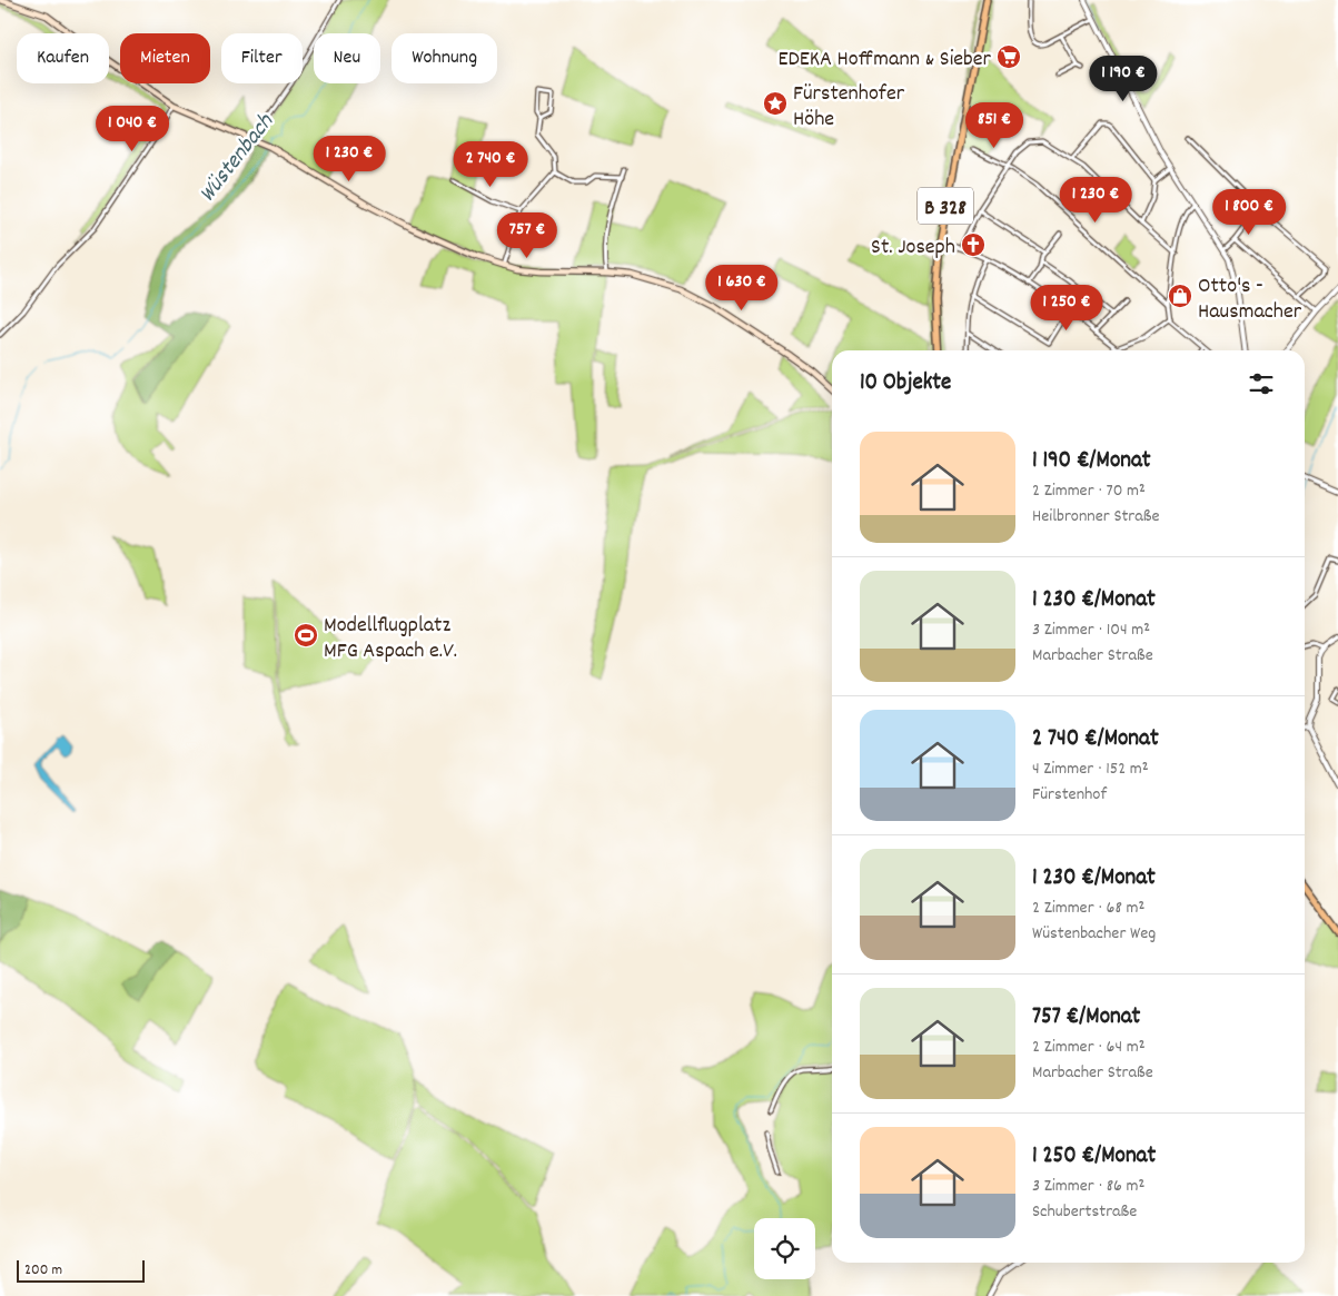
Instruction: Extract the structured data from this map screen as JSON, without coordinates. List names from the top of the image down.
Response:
{
  "streets": {
    "main road": ["B 328"]
  },
  "water": ["Wüstenbach"],
  "places": {
    "supermarket": ["EDEKA Hoffmann & Sieber"],
    "place": ["Fürstenhofer Höhe"],
    "church": ["St. Joseph"],
    "shop": ["Otto's - Hausmacher"],
    "sports": ["Modellflugplatz MFG Aspach e.V."]
  },
  "scale_bar": "200 m",
  "page": {
    "chip": [
      "Kaufen",
      "Mieten",
      "Filter",
      "Neu",
      "Wohnung"
    ],
    "price": [
      "1 190 €",
      "851 €",
      "1 040 €",
      "1 230 €",
      "2 740 €",
      "1 230 €",
      "1 800 €",
      "757 €",
      "1 630 €",
      "1 250 €"
    ],
    "heading": "10 Objekte",
    "list": [
      {
        "name": "1 190 €/Monat",
        "note": "2 Zimmer · 70 m² · Heilbronner Straße"
      },
      {
        "name": "1 230 €/Monat",
        "note": "3 Zimmer · 104 m² · Marbacher Straße"
      },
      {
        "name": "2 740 €/Monat",
        "note": "4 Zimmer · 152 m² · Fürstenhof"
      },
      {
        "name": "1 230 €/Monat",
        "note": "2 Zimmer · 68 m² · Wüstenbacher Weg"
      },
      {
        "name": "757 €/Monat",
        "note": "2 Zimmer · 64 m² · Marbacher Straße"
      },
      {
        "name": "1 250 €/Monat",
        "note": "3 Zimmer · 86 m² · Schubertstraße"
      }
    ],
    "scale": "200 m"
  }
}
